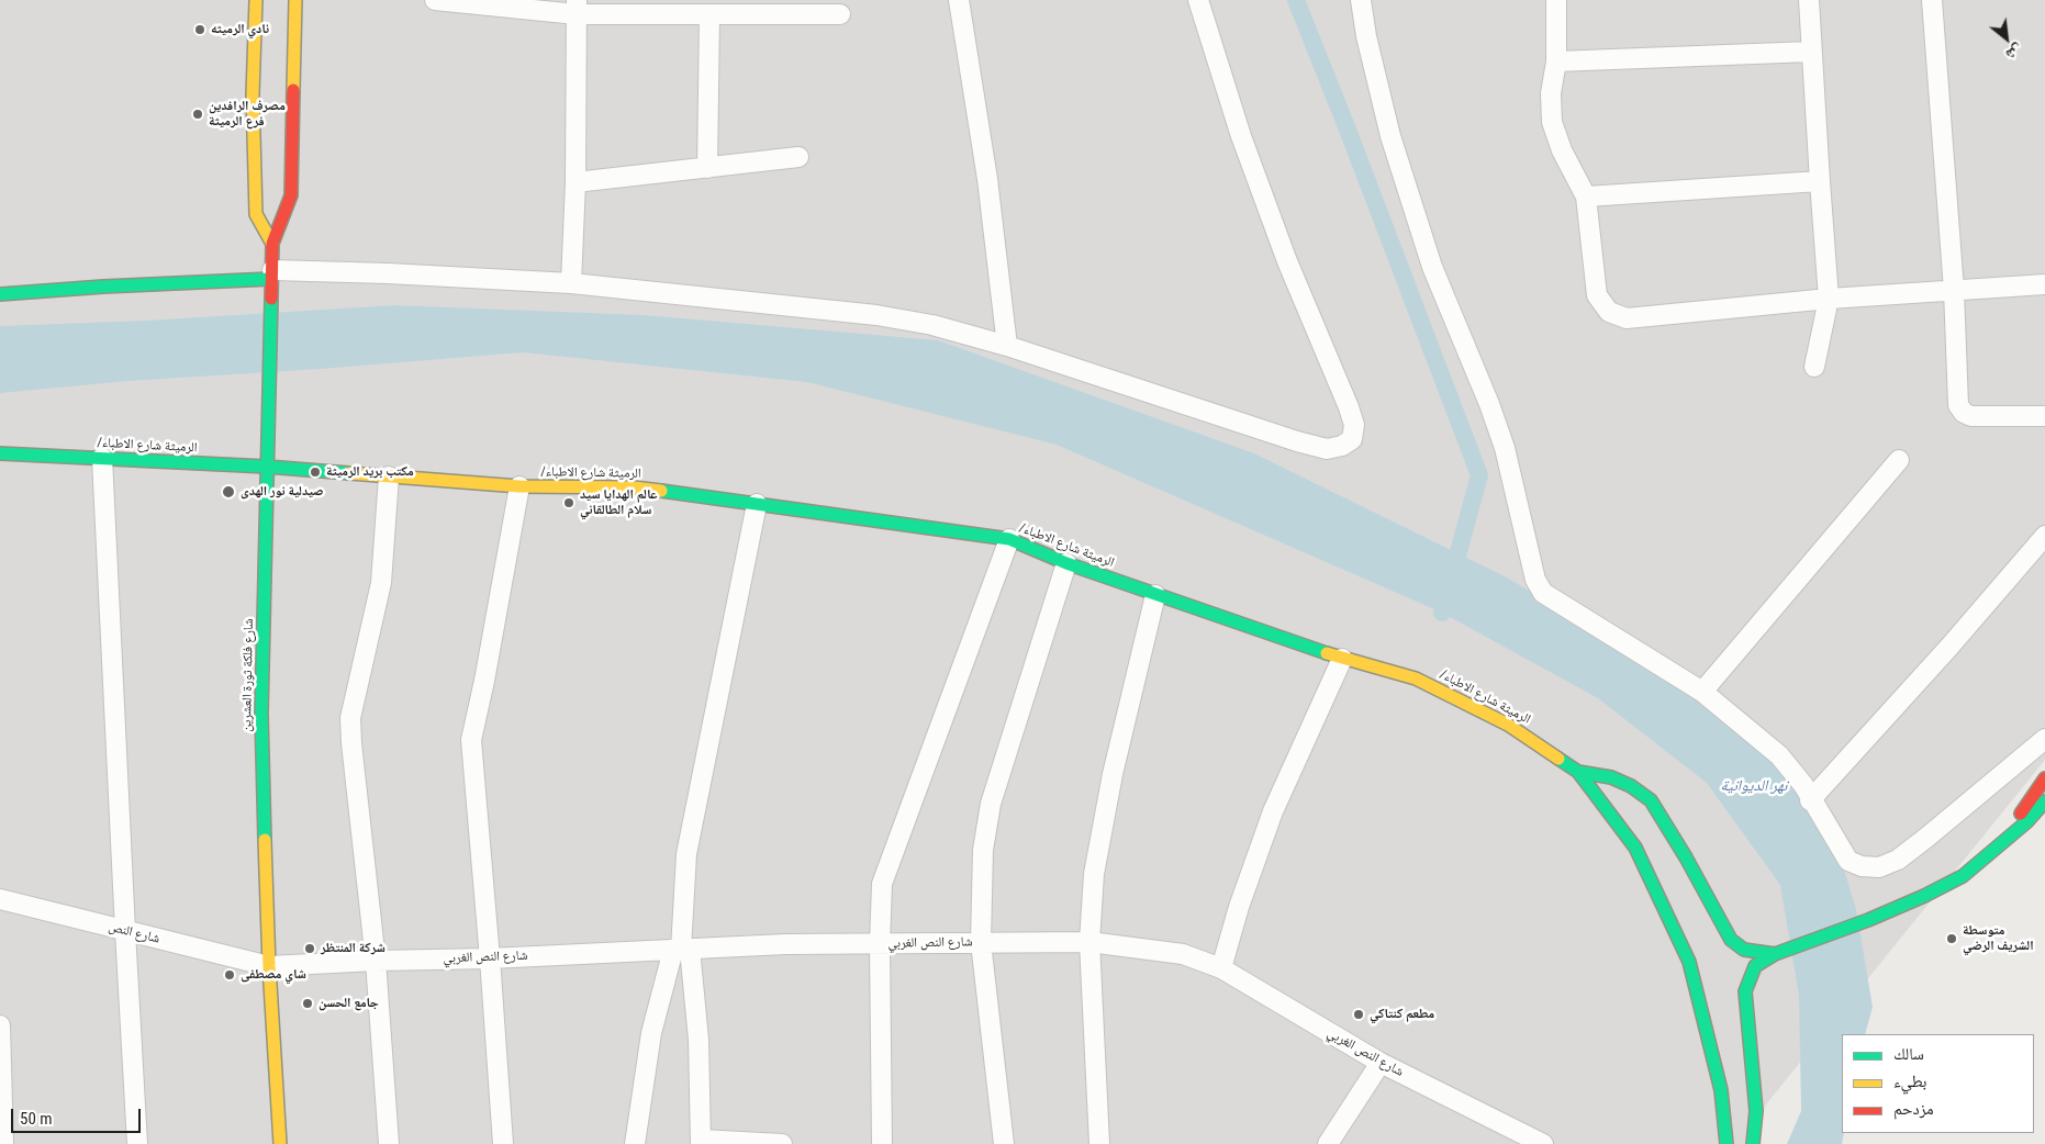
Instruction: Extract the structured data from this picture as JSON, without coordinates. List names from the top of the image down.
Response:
{
  "streets": {
    "street": [
      "/الرميثة شارع الاطباء",
      "شارع فلكة ثورة العشرين",
      "شارع النص",
      "شارع النص الغربي"
    ]
  },
  "crossings": [
    ["/الرميثة شارع الاطباء", "شارع فلكة ثورة العشرين"],
    ["شارع فلكة ثورة العشرين", "شارع النص"],
    ["شارع فلكة ثورة العشرين", "شارع النص الغربي"],
    ["شارع النص", "شارع النص الغربي"]
  ],
  "water": ["نهر الديوانية"],
  "places": [
    "نادي الرميثه",
    "مصرف الرافدين فرع الرميثة",
    "مكتب بريد الرميثة",
    "صيدلية نور الهدى",
    "عالم الهدايا سيد سلام الطالقاني",
    "متوسطة الشريف الرضي",
    "شركة المنتظر",
    "شاي مصطفى",
    "جامع الحسن",
    "مطعم كنتاكي"
  ],
  "legend": ["سالك", "بطيء", "مزدحم"],
  "scale_bar": "50 m",
  "north": "bottom right"
}
